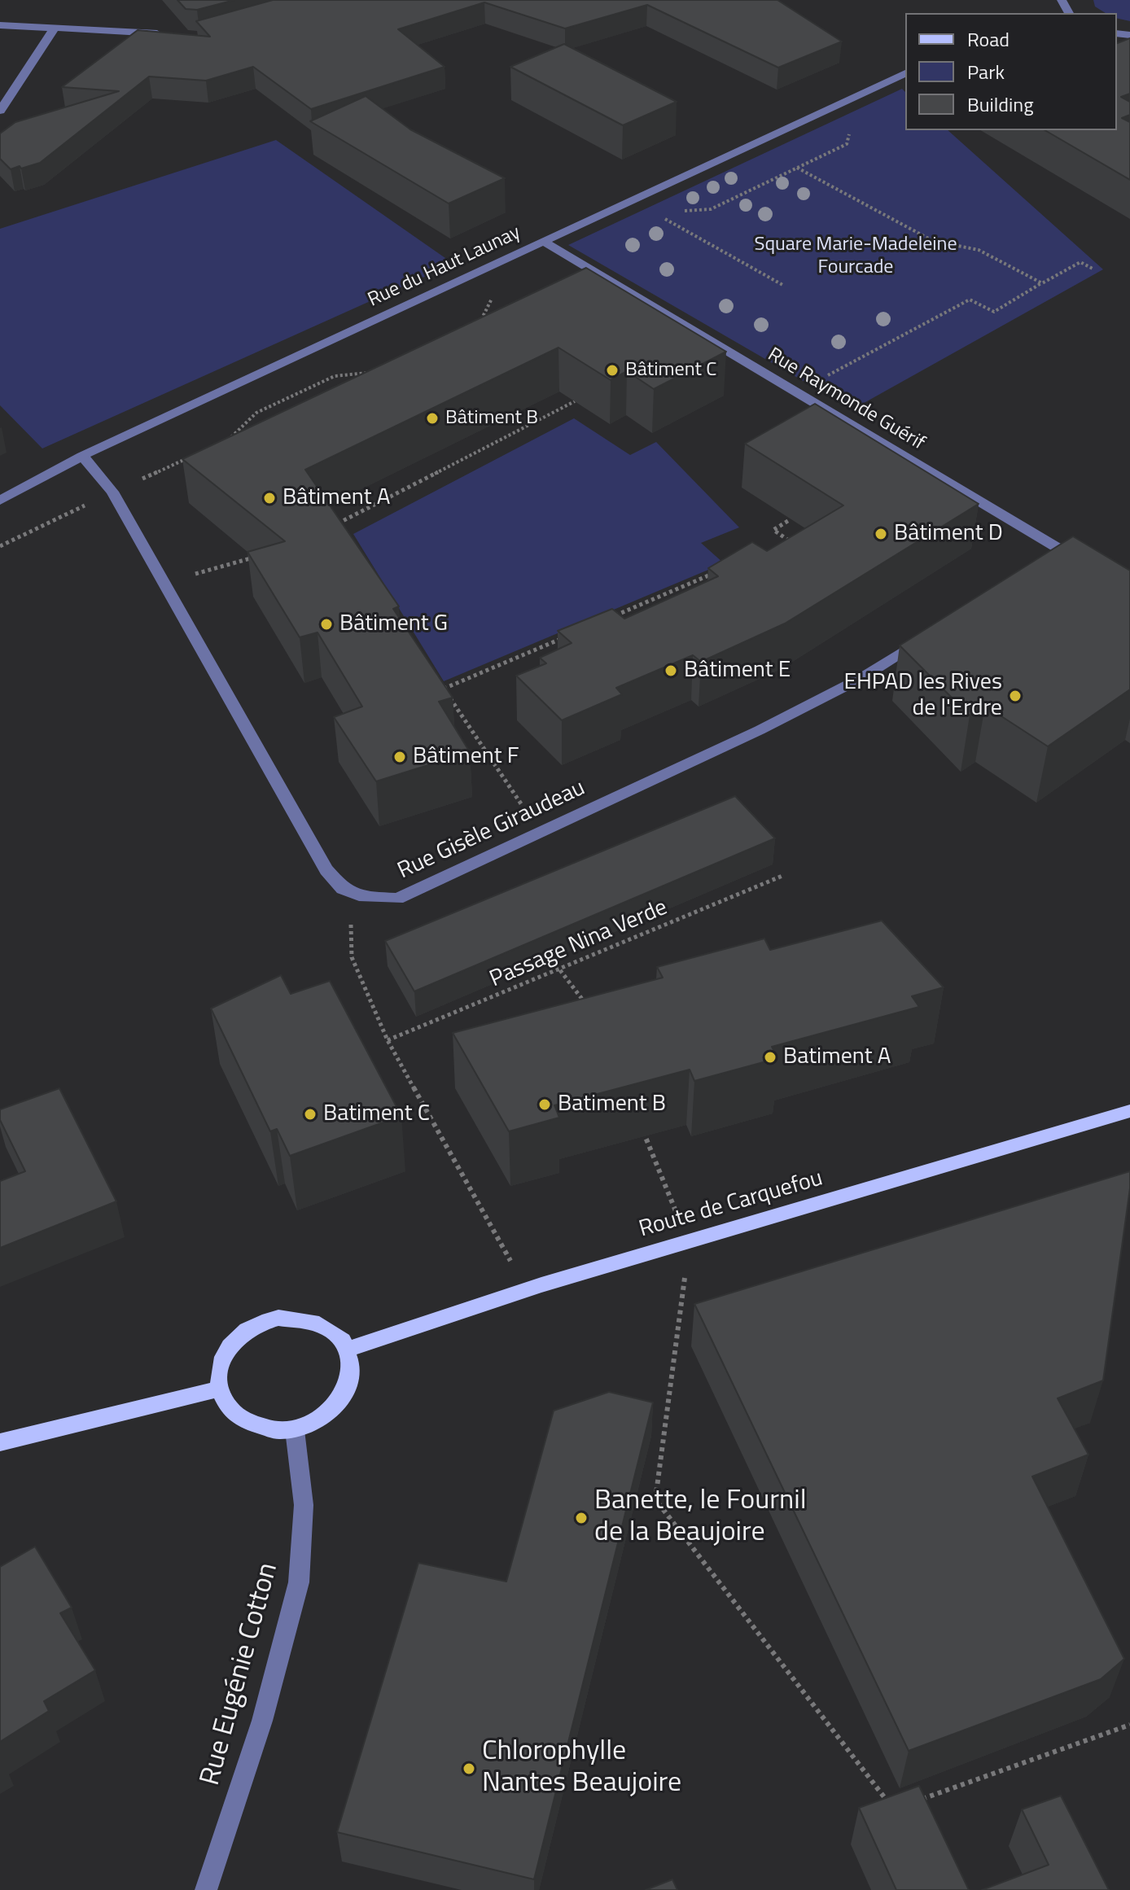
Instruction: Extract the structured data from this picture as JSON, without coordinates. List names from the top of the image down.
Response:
{
  "streets": {
    "main road": ["Route de Carquefou"],
    "street": [
      "Rue du Haut Launay",
      "Rue Raymonde Guérif",
      "Rue Gisèle Giraudeau",
      "Rue Eugénie Cotton"
    ],
    "path": ["Passage Nina Verde"]
  },
  "crossings": [
    ["Rue du Haut Launay", "Rue Raymonde Guérif"],
    ["Rue du Haut Launay", "Rue Gisèle Giraudeau"],
    ["Route de Carquefou", "Rue Eugénie Cotton"]
  ],
  "parks": ["Square Marie-Madeleine Fourcade"],
  "places": [
    "Bâtiment C",
    "Bâtiment B",
    "Bâtiment A",
    "Bâtiment D",
    "Bâtiment G",
    "Bâtiment E",
    "EHPAD les Rives de l'Erdre",
    "Bâtiment F",
    "Batiment A",
    "Batiment B",
    "Batiment C",
    "Banette, le Fournil de la Beaujoire",
    "Chlorophylle Nantes Beaujoire"
  ],
  "legend": ["Road", "Park", "Building"]
}
